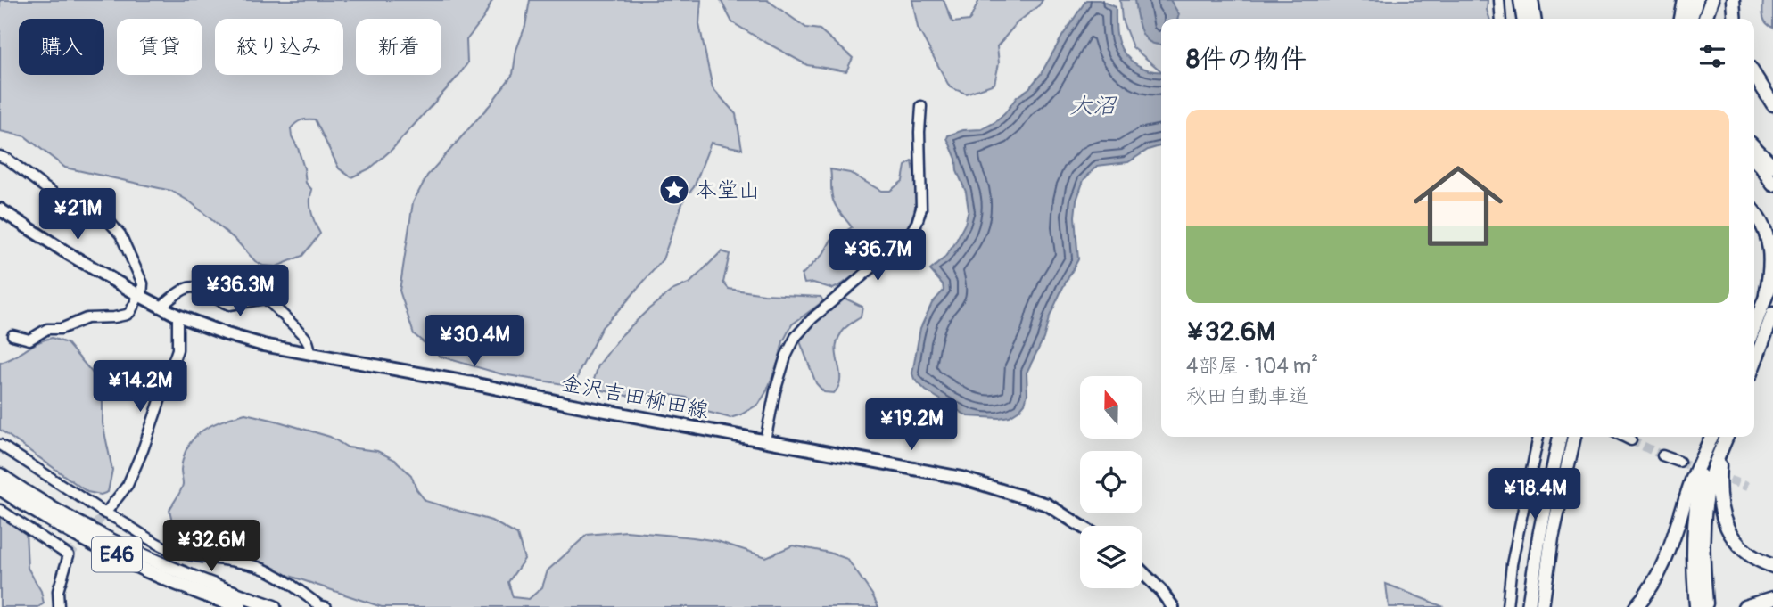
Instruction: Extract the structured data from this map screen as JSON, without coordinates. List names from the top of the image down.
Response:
{
  "streets": {
    "highway": ["E46"],
    "main road": ["金沢吉田柳田線"]
  },
  "water": ["大沼"],
  "places": {
    "place": ["本堂山"]
  },
  "north": "top",
  "page": {
    "chip": [
      "購入",
      "賃貸",
      "絞り込み",
      "新着"
    ],
    "heading": "8件の物件",
    "list": [
      {
        "name": "¥32.6M",
        "note": "4部屋 · 104 m² · 秋田自動車道"
      }
    ],
    "price": [
      "¥21M",
      "¥36.7M",
      "¥36.3M",
      "¥30.4M",
      "¥14.2M",
      "¥19.2M",
      "¥18.4M",
      "¥32.6M"
    ]
  }
}
